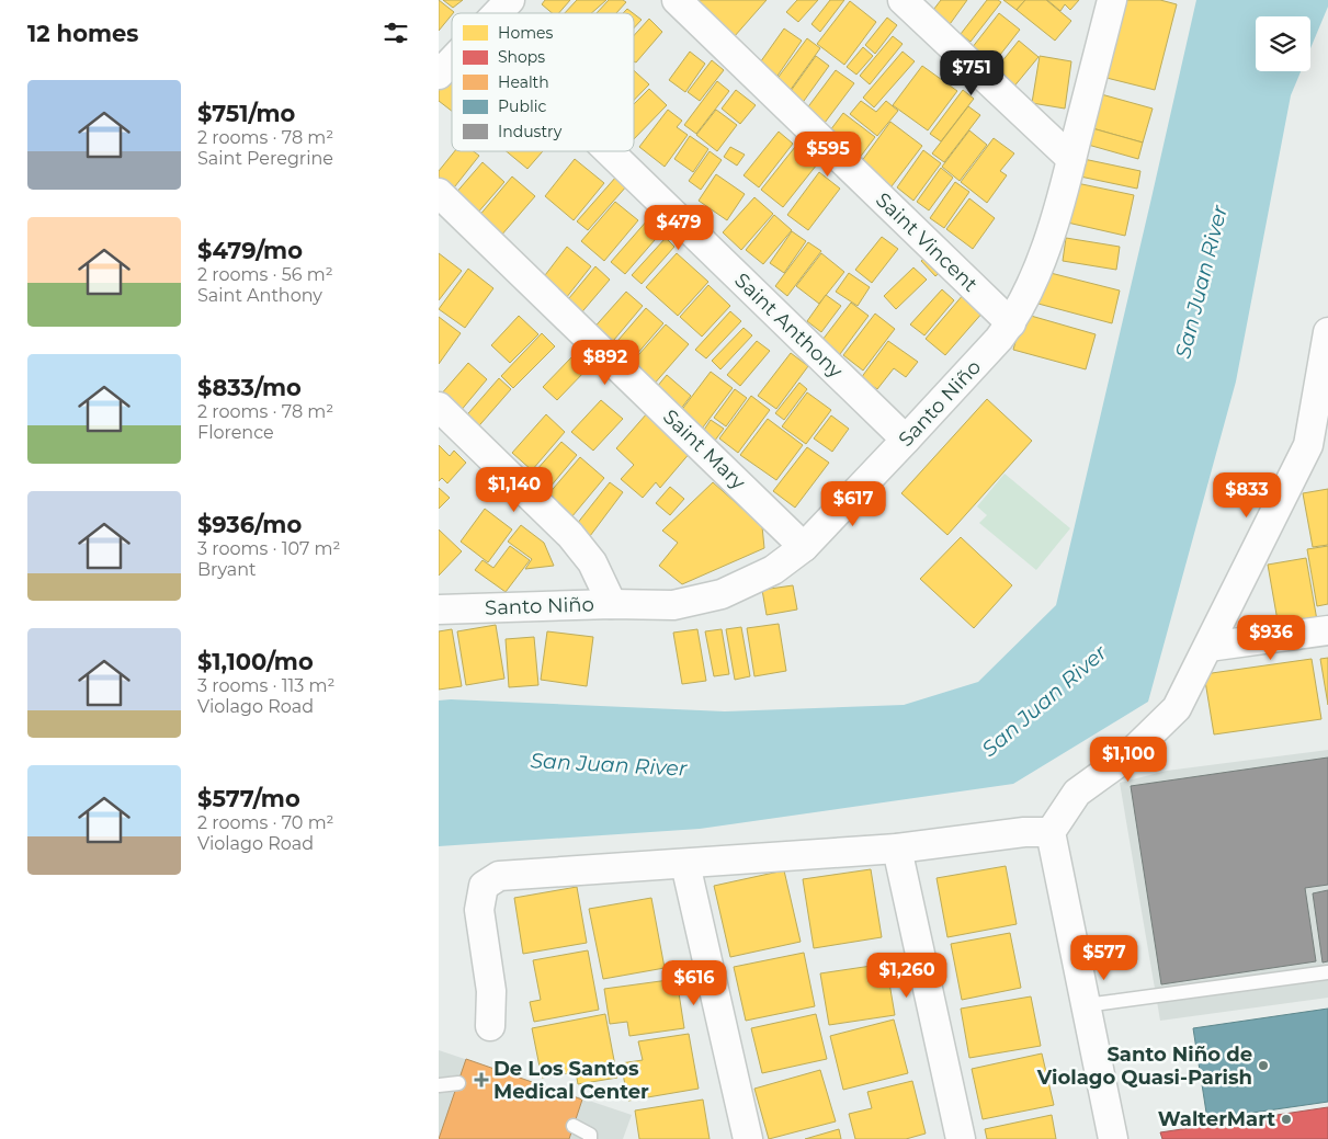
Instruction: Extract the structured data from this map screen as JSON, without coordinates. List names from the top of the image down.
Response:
{
  "streets": {
    "street": [
      "Saint Vincent",
      "Saint Anthony",
      "Santo Niño",
      "Saint Mary"
    ]
  },
  "crossings": [
    ["Saint Vincent", "Santo Niño"],
    ["Saint Anthony", "Santo Niño"],
    ["Santo Niño", "Saint Mary"]
  ],
  "water": ["San Juan River"],
  "places": {
    "other": ["Santo Niño de Violago Quasi-Parish", "WalterMart"],
    "health": ["De Los Santos Medical Center"]
  },
  "legend": [
    "Homes",
    "Shops",
    "Health",
    "Public",
    "Industry"
  ],
  "page": {
    "heading": "12 homes",
    "price": [
      "$751",
      "$595",
      "$479",
      "$892",
      "$1,140",
      "$833",
      "$617",
      "$936",
      "$1,100",
      "$577",
      "$1,260",
      "$616"
    ],
    "list": [
      {
        "name": "$751/mo",
        "note": "2 rooms · 78 m² · Saint Peregrine"
      },
      {
        "name": "$479/mo",
        "note": "2 rooms · 56 m² · Saint Anthony"
      },
      {
        "name": "$833/mo",
        "note": "2 rooms · 78 m² · Florence"
      },
      {
        "name": "$936/mo",
        "note": "3 rooms · 107 m² · Bryant"
      },
      {
        "name": "$1,100/mo",
        "note": "3 rooms · 113 m² · Violago Road"
      },
      {
        "name": "$577/mo",
        "note": "2 rooms · 70 m² · Violago Road"
      }
    ]
  }
}
